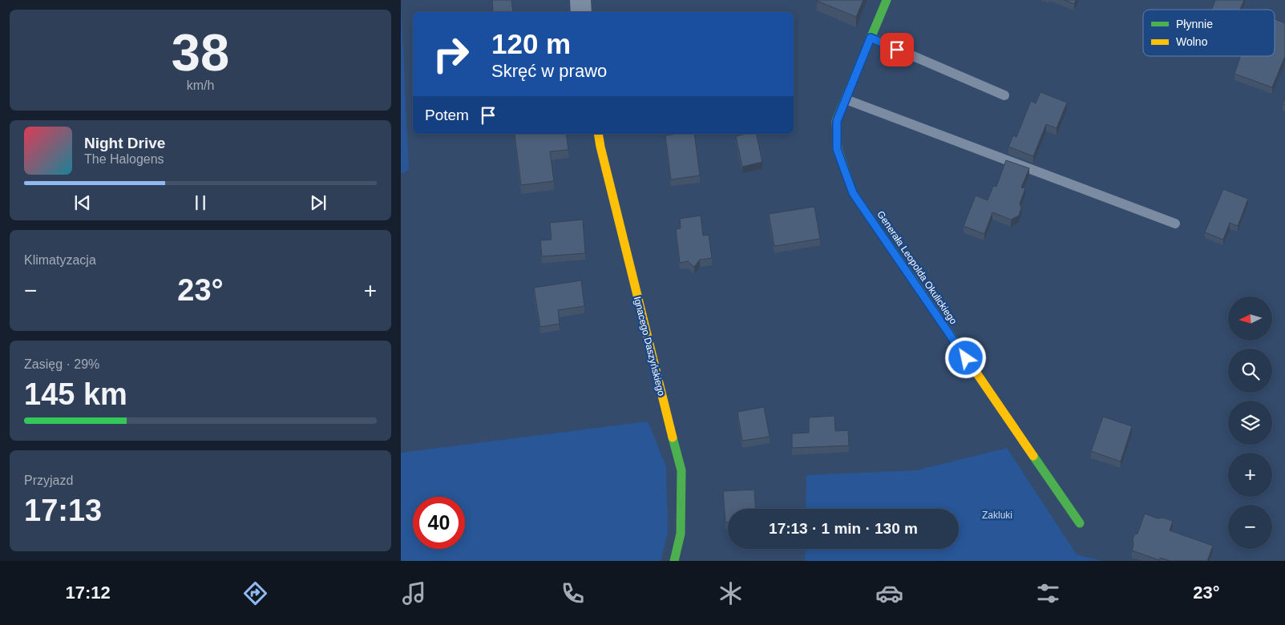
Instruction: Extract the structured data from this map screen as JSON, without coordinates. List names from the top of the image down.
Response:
{
  "streets": {
    "street": ["Generała Leopolda Okulickiego", "Ignacego Daszyńskiego"]
  },
  "parks": ["Zakluki"],
  "legend": ["Płynnie", "Wolno"],
  "north": "left",
  "page": {
    "tile": [
      ["38", "km/h"],
      "Klimatyzacja",
      ["Zasięg · 29%", "145 km"],
      ["Przyjazd", "17:13"]
    ],
    "turn": ["120 m", "Skręć w prawo"],
    "then": "Potem",
    "song": ["Night Drive", "The Halogens"],
    "heat": ["−", "23°", "+"],
    "map_buttons": ["+", "−"],
    "limit": "40",
    "trip": "17:13 · 1 min · 130 m",
    "tabs": ["17:12", "23°"]
  }
}
